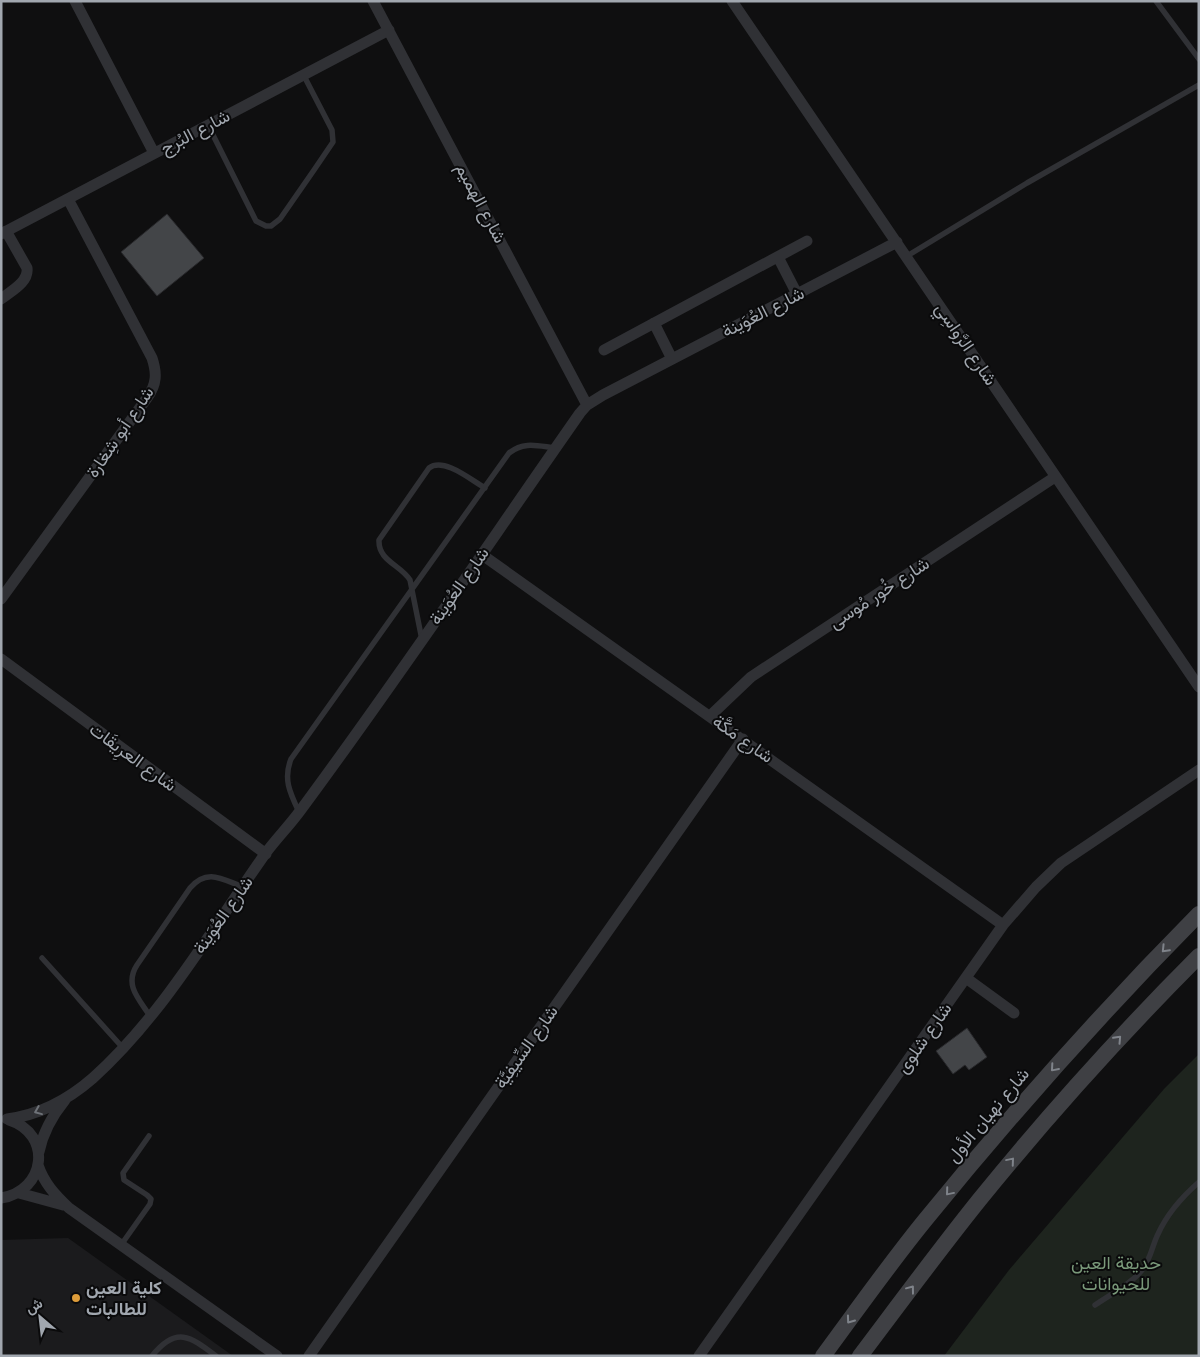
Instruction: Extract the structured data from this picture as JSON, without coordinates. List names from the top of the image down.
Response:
{
  "streets": {
    "main road": ["شارع نهيان الأول"],
    "street": [
      "شارع البُرج",
      "شارع الهميم",
      "شارع العُوَينة",
      "شارع الرَّواسِي",
      "شارع أبو شِغارة",
      "شارع خُور مُوسى",
      "شارع مَكَّة",
      "شارع العرِيقَات",
      "شارع شلوى",
      "شارع السِّيفِيَّة"
    ]
  },
  "crossings": [
    ["شارع البُرج", "شارع الهميم"],
    ["شارع البُرج", "شارع أبو شِغارة"],
    ["شارع الهميم", "شارع العُوَينة"],
    ["شارع العُوَينة", "شارع الرَّواسِي"],
    ["شارع العُوَينة", "شارع مَكَّة"],
    ["شارع العُوَينة", "شارع العرِيقَات"],
    ["شارع الرَّواسِي", "شارع خُور مُوسى"],
    ["شارع خُور مُوسى", "شارع مَكَّة"],
    ["شارع مَكَّة", "شارع شلوى"],
    ["شارع مَكَّة", "شارع السِّيفِيَّة"]
  ],
  "parks": ["حديقة العين للحيوانات"],
  "places": ["كلية العين للطالبات"],
  "north": "top left"
}
